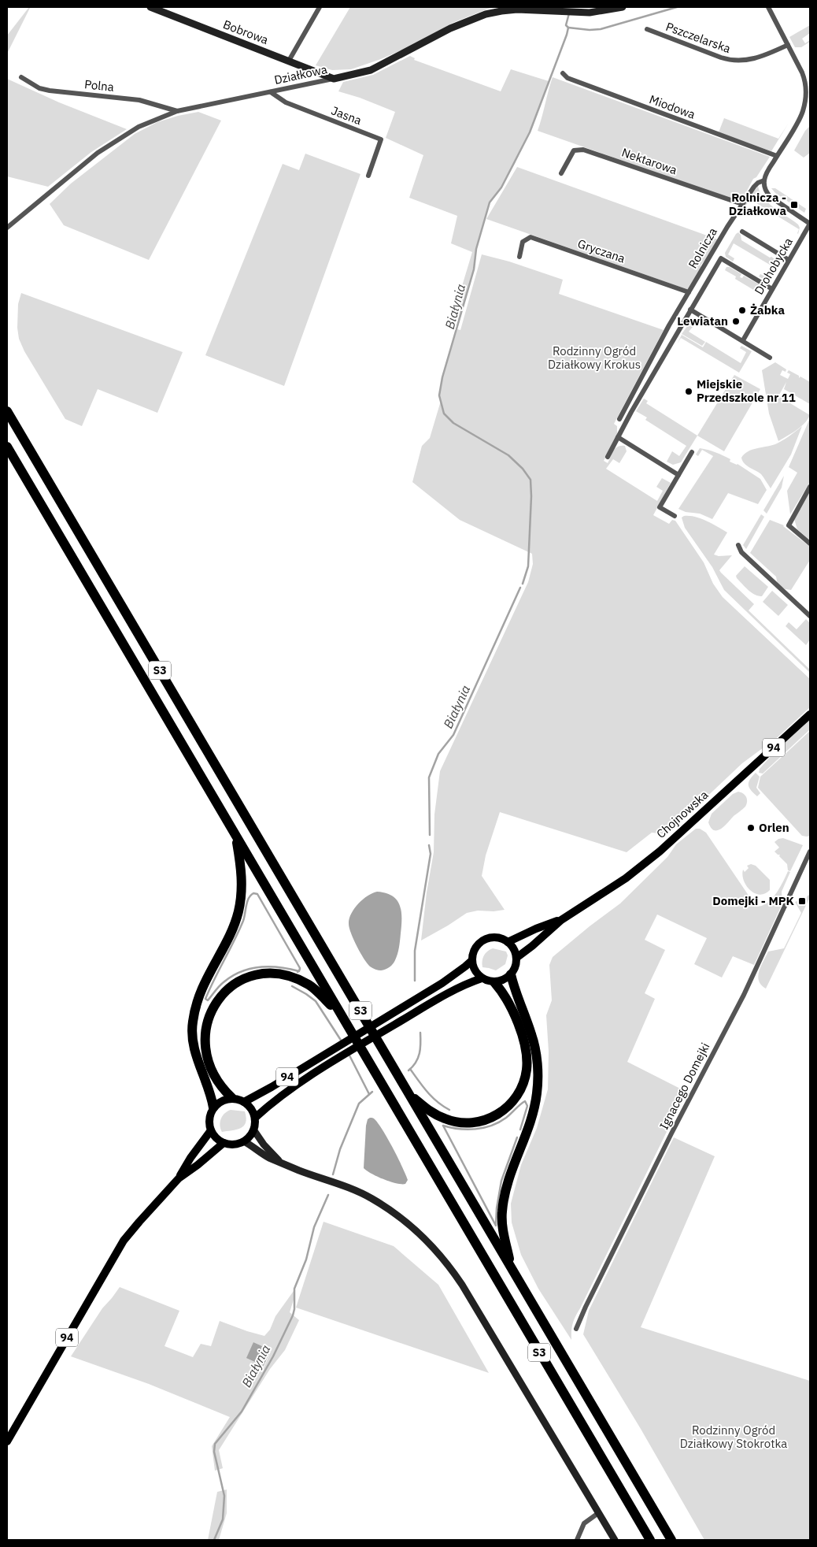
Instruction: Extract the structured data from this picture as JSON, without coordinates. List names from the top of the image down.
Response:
{
  "streets": {
    "highway": ["S3"],
    "main road": [
      "Bobrowa",
      "Działkowa",
      "94",
      "Chojnowska"
    ],
    "street": [
      "Pszczelarska",
      "Polna",
      "Miodowa",
      "Jasna",
      "Nektarowa",
      "Rolnicza",
      "Gryczana",
      "Drohobycka",
      "Ignacego Domejki"
    ]
  },
  "crossings": [
    ["Bobrowa", "Działkowa"],
    ["Pszczelarska", "Rolnicza"],
    ["Działkowa", "Polna"],
    ["Działkowa", "Jasna"],
    ["Miodowa", "Rolnicza"],
    ["Nektarowa", "Rolnicza"],
    ["Rolnicza", "Gryczana"],
    ["94", "Chojnowska"]
  ],
  "water": ["Białynia"],
  "parks": ["Rodzinny Ogród Działkowy Krokus", "Rodzinny Ogród Działkowy Stokrotka"],
  "places": {
    "transit": ["Rolnicza - Działkowa", "Domejki - MPK"],
    "other": [
      "Żabka",
      "Lewiatan",
      "Miejskie Przedszkole nr 11",
      "Orlen"
    ]
  }
}
